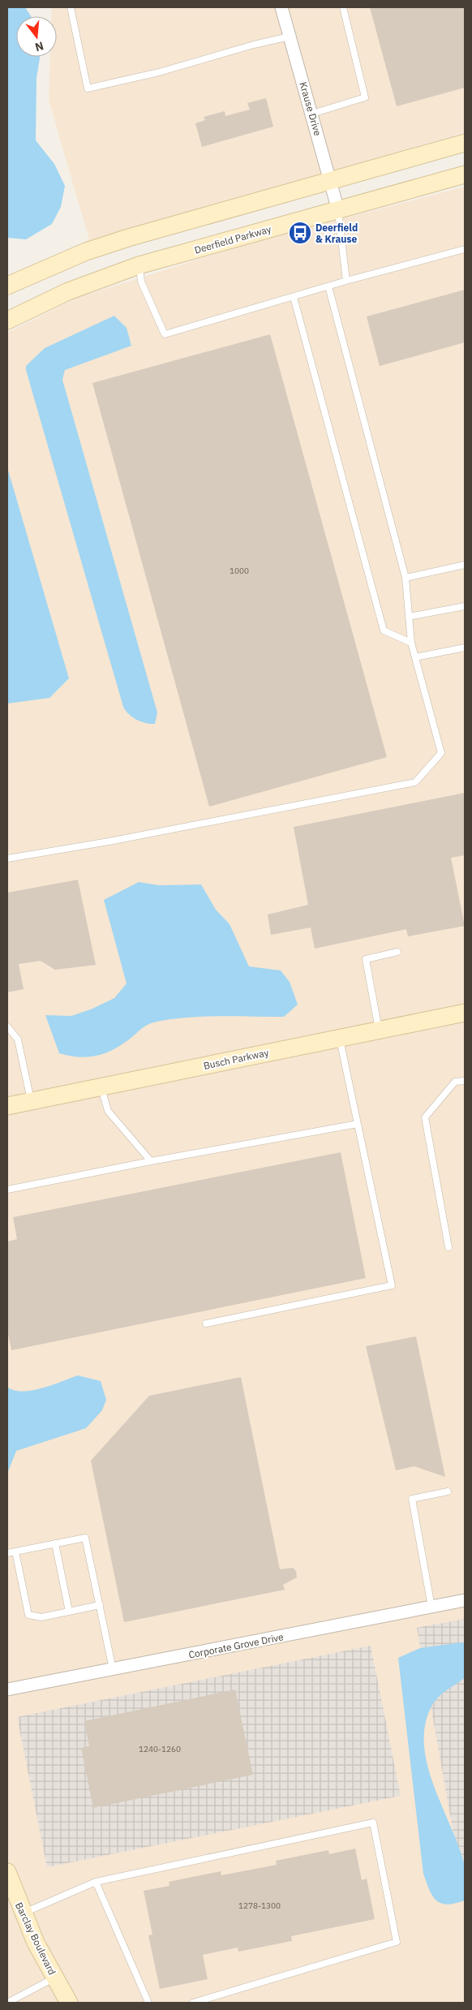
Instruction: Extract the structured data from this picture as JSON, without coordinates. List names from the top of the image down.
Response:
{
  "streets": {
    "main road": ["Deerfield Parkway", "Busch Parkway", "Barclay Boulevard"],
    "street": ["Krause Drive", "Corporate Grove Drive"]
  },
  "crossings": [
    ["Krause Drive", "Deerfield Parkway"]
  ],
  "places": {
    "bus stop": ["Deerfield & Krause"]
  },
  "house_numbers": ["1000", "1240-1260", "1278-1300"],
  "north": "bottom"
}
